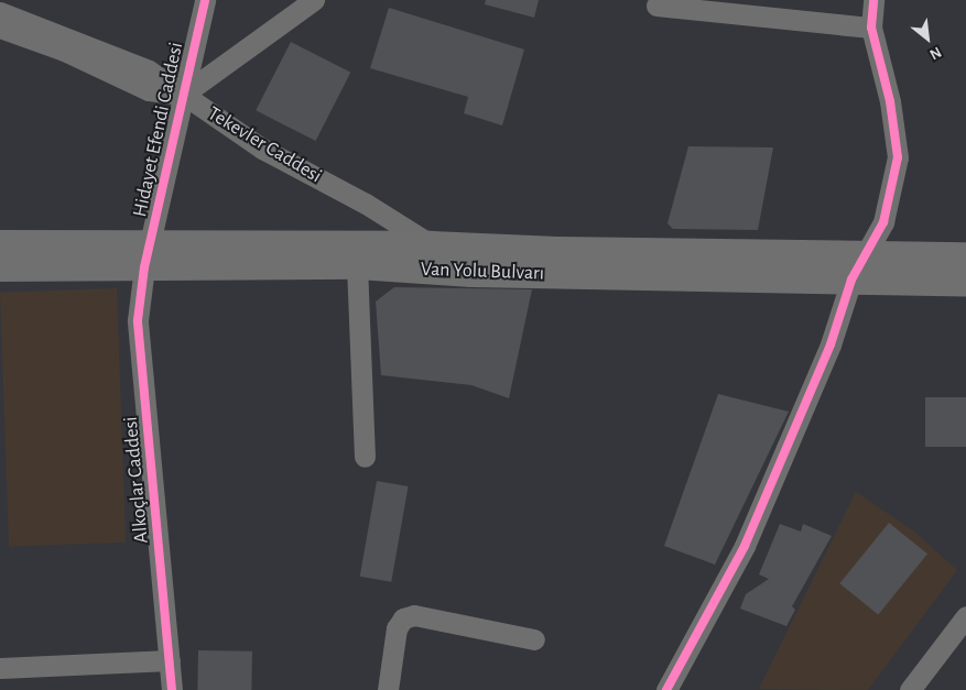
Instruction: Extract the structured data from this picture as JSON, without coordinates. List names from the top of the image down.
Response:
{
  "streets": {
    "main road": ["Van Yolu Bulvarı"],
    "street": ["Hidayet Efendi Caddesi", "Tekevler Caddesi", "Alkoçlar Caddesi"]
  },
  "crossings": [
    ["Hidayet Efendi Caddesi", "Tekevler Caddesi"],
    ["Hidayet Efendi Caddesi", "Van Yolu Bulvarı"],
    ["Hidayet Efendi Caddesi", "Alkoçlar Caddesi"],
    ["Van Yolu Bulvarı", "Alkoçlar Caddesi"]
  ],
  "north": "bottom right"
}
